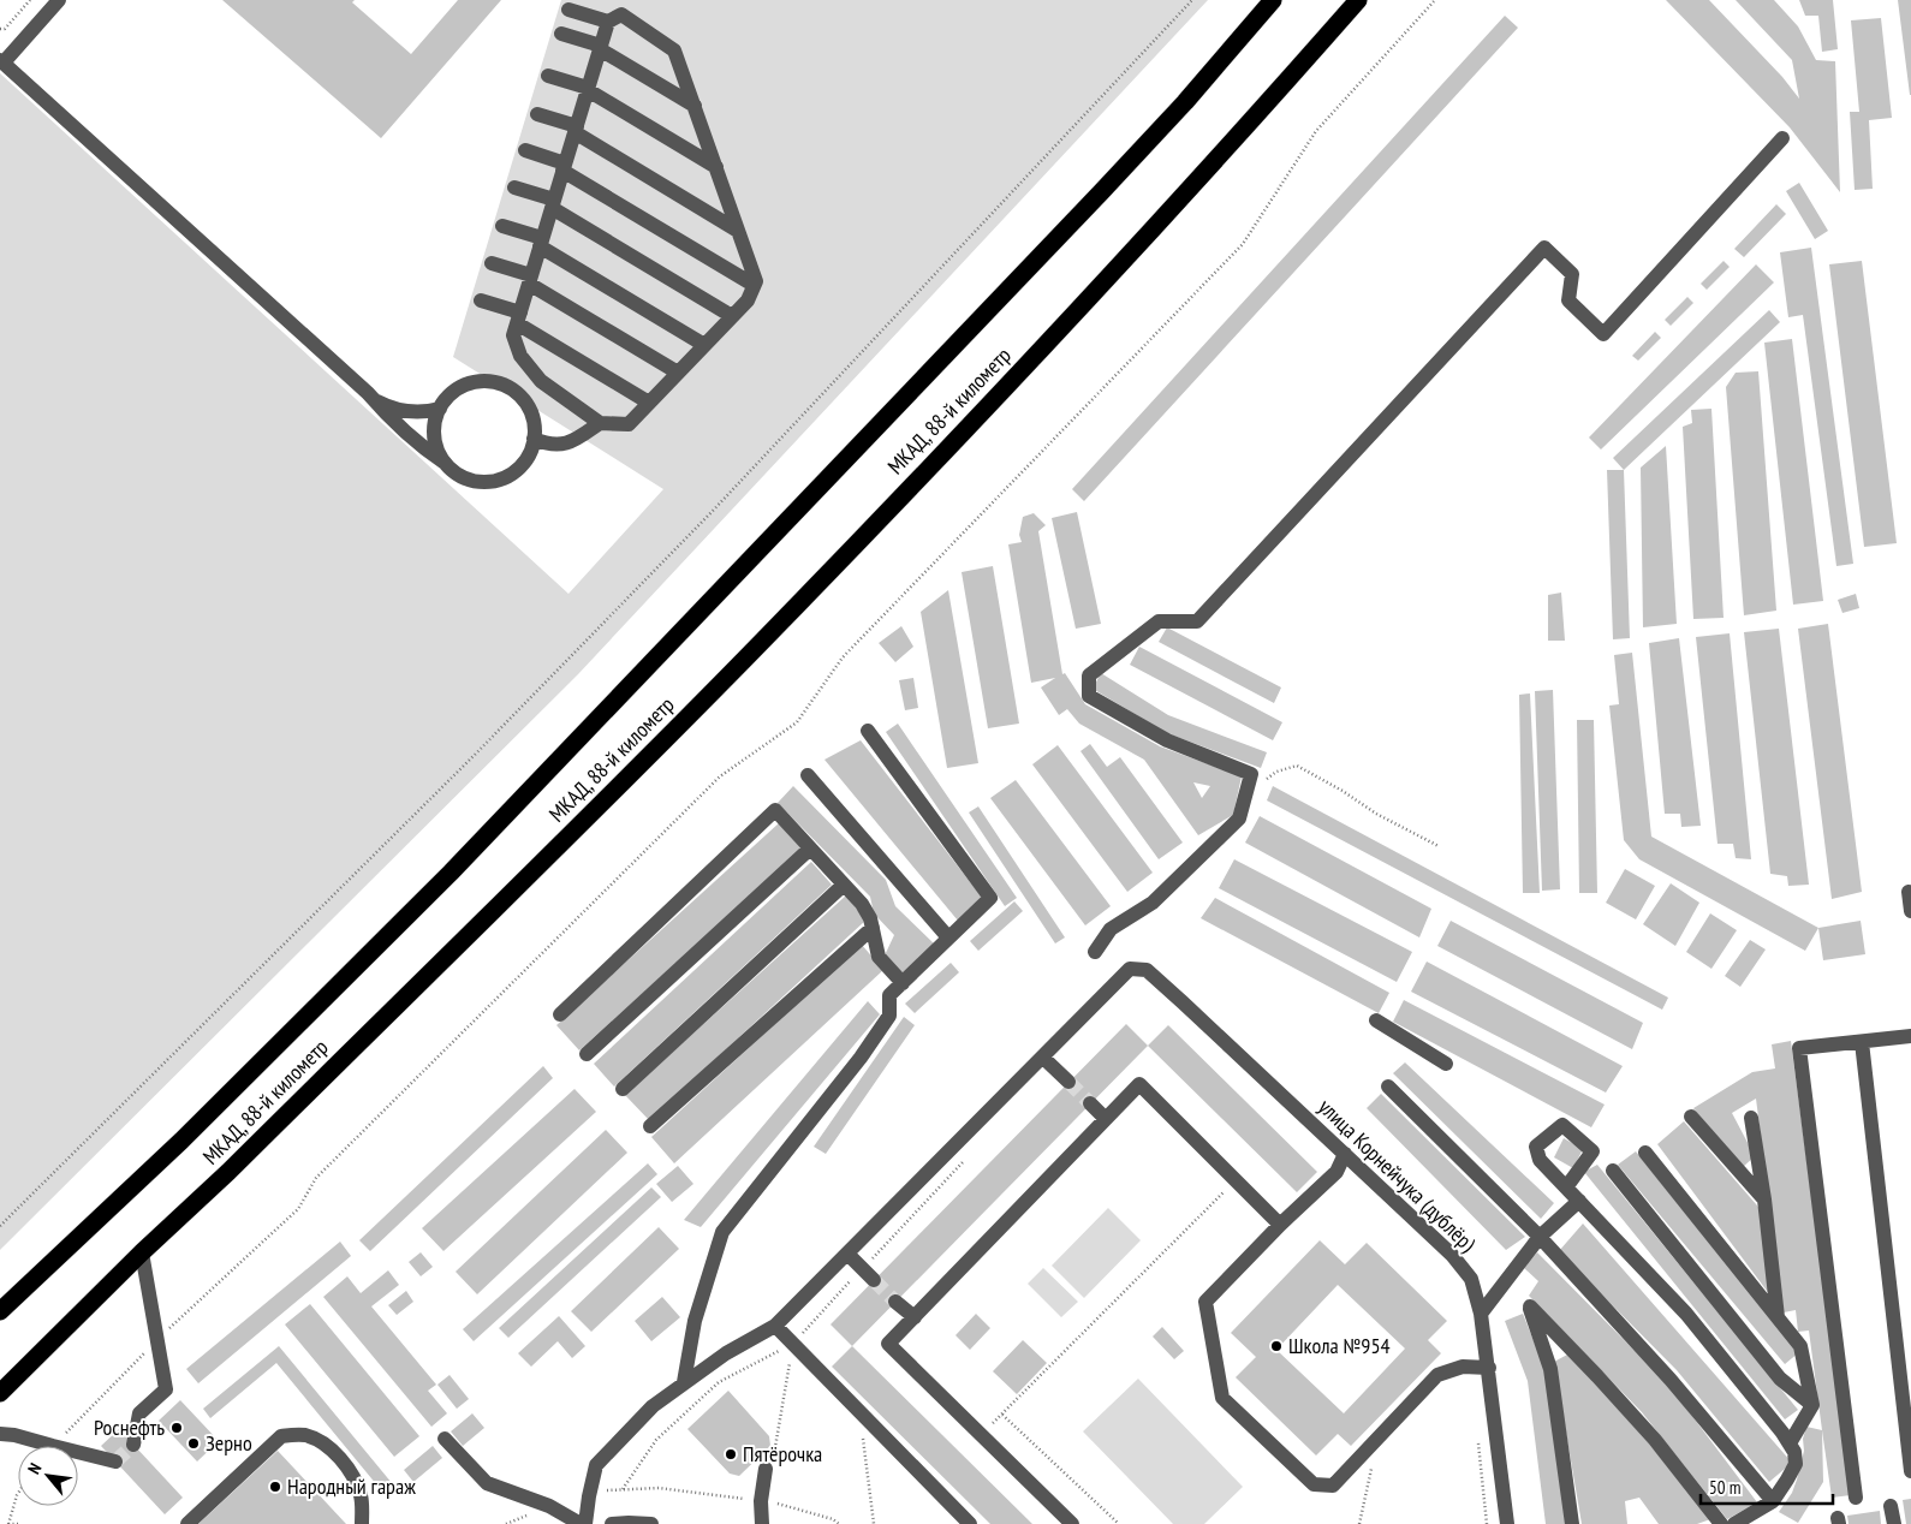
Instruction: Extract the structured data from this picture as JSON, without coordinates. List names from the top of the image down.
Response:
{
  "streets": {
    "highway": ["МКАД, 88-й километр"],
    "street": ["улица Корнейчука (дублёр)"]
  },
  "places": [
    "Школа №954",
    "Роснефть",
    "Зерно",
    "Пятёрочка",
    "Народный гараж"
  ],
  "scale_bar": "50 m",
  "north": "top left"
}
